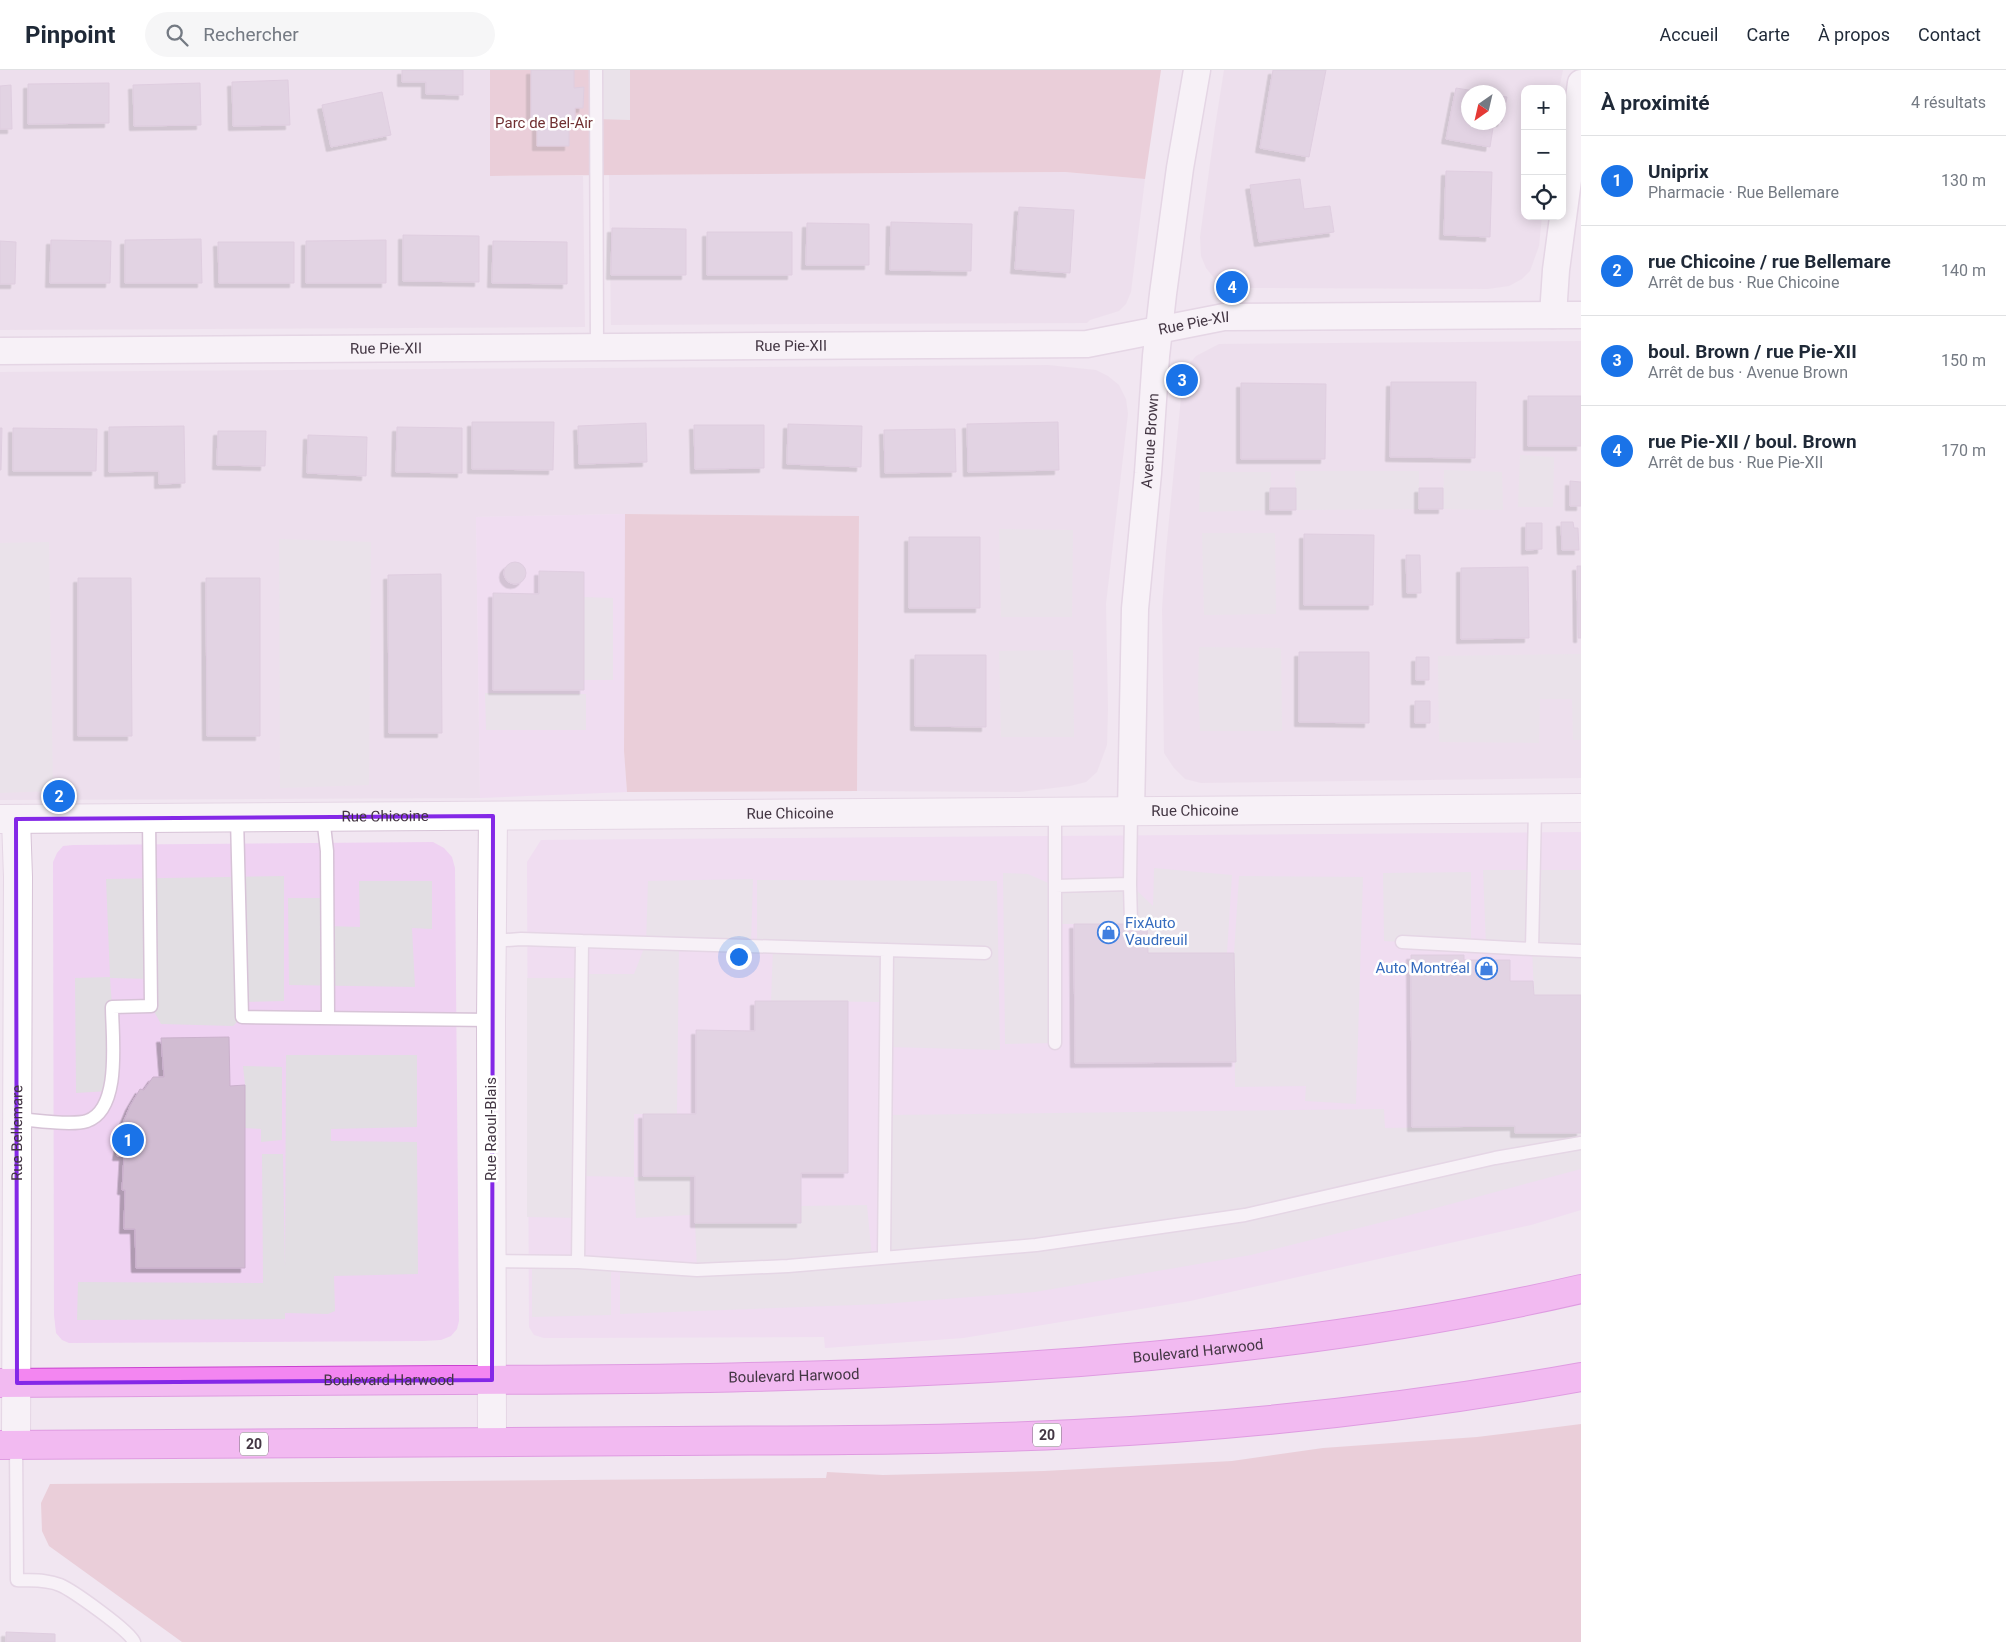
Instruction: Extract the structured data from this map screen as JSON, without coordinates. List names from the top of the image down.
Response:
{
  "streets": {
    "highway": ["Boulevard Harwood", "20"],
    "street": [
      "Rue Pie-XII",
      "Avenue Brown",
      "Rue Chicoine",
      "Rue Raoul-Blais",
      "Rue Bellemare"
    ]
  },
  "crossings": [
    ["Rue Pie-XII", "Avenue Brown"],
    ["Avenue Brown", "Rue Chicoine"],
    ["Rue Chicoine", "Rue Raoul-Blais"],
    ["Rue Chicoine", "Rue Bellemare"],
    ["Rue Raoul-Blais", "Boulevard Harwood"],
    ["Rue Raoul-Blais", "20"],
    ["Rue Bellemare", "Boulevard Harwood"],
    ["Rue Bellemare", "20"]
  ],
  "parks": ["Parc de Bel-Air"],
  "places": {
    "shop": ["FixAuto Vaudreuil", "Auto Montréal"]
  },
  "north": "bottom left",
  "page": {
    "header": "Pinpoint",
    "search": "Rechercher",
    "nav": [
      "Accueil",
      "Carte",
      "À propos",
      "Contact"
    ],
    "heading": ["À proximité", "4 résultats"],
    "map_buttons": ["+", "−"],
    "list": [
      {
        "mark": "1",
        "name": "Uniprix",
        "note": "Pharmacie · Rue Bellemare",
        "value": "130 m"
      },
      {
        "mark": "2",
        "name": "rue Chicoine / rue Bellemare",
        "note": "Arrêt de bus · Rue Chicoine",
        "value": "140 m"
      },
      {
        "mark": "3",
        "name": "boul. Brown / rue Pie-XII",
        "note": "Arrêt de bus · Avenue Brown",
        "value": "150 m"
      },
      {
        "mark": "4",
        "name": "rue Pie-XII / boul. Brown",
        "note": "Arrêt de bus · Rue Pie-XII",
        "value": "170 m"
      }
    ],
    "pins": [
      "4",
      "3",
      "2",
      "1"
    ]
  }
}
